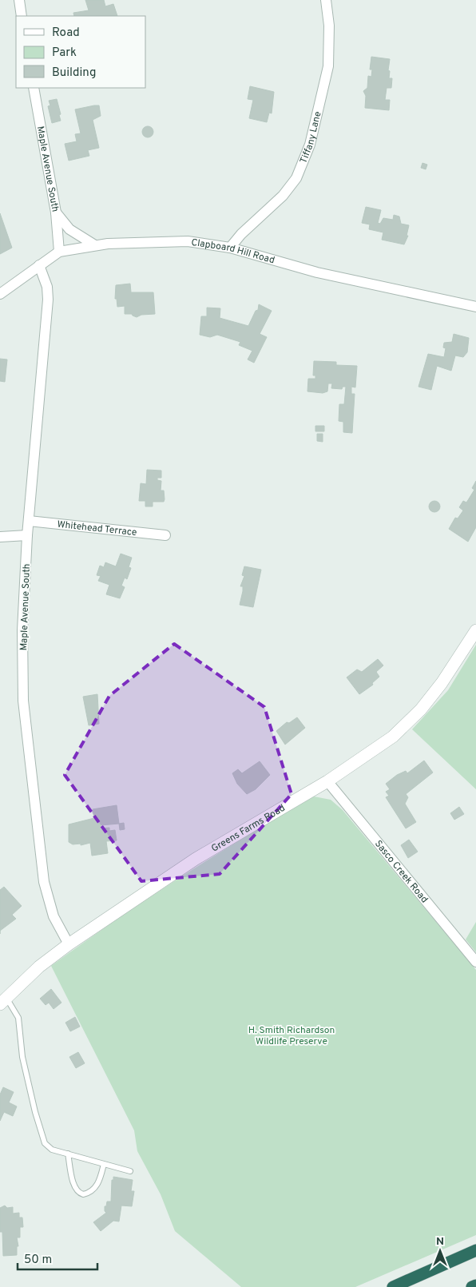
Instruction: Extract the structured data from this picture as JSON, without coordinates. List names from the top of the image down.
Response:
{
  "streets": {
    "street": [
      "Tiffany Lane",
      "Maple Avenue South",
      "Clapboard Hill Road",
      "Whitehead Terrace",
      "Greens Farms Road",
      "Sasco Creek Road"
    ]
  },
  "crossings": [
    ["Tiffany Lane", "Clapboard Hill Road"],
    ["Maple Avenue South", "Clapboard Hill Road"],
    ["Maple Avenue South", "Whitehead Terrace"],
    ["Maple Avenue South", "Greens Farms Road"],
    ["Greens Farms Road", "Sasco Creek Road"]
  ],
  "parks": ["H. Smith Richardson Wildlife Preserve"],
  "legend": ["Road", "Park", "Building"],
  "scale_bar": "50 m",
  "north": "top"
}
